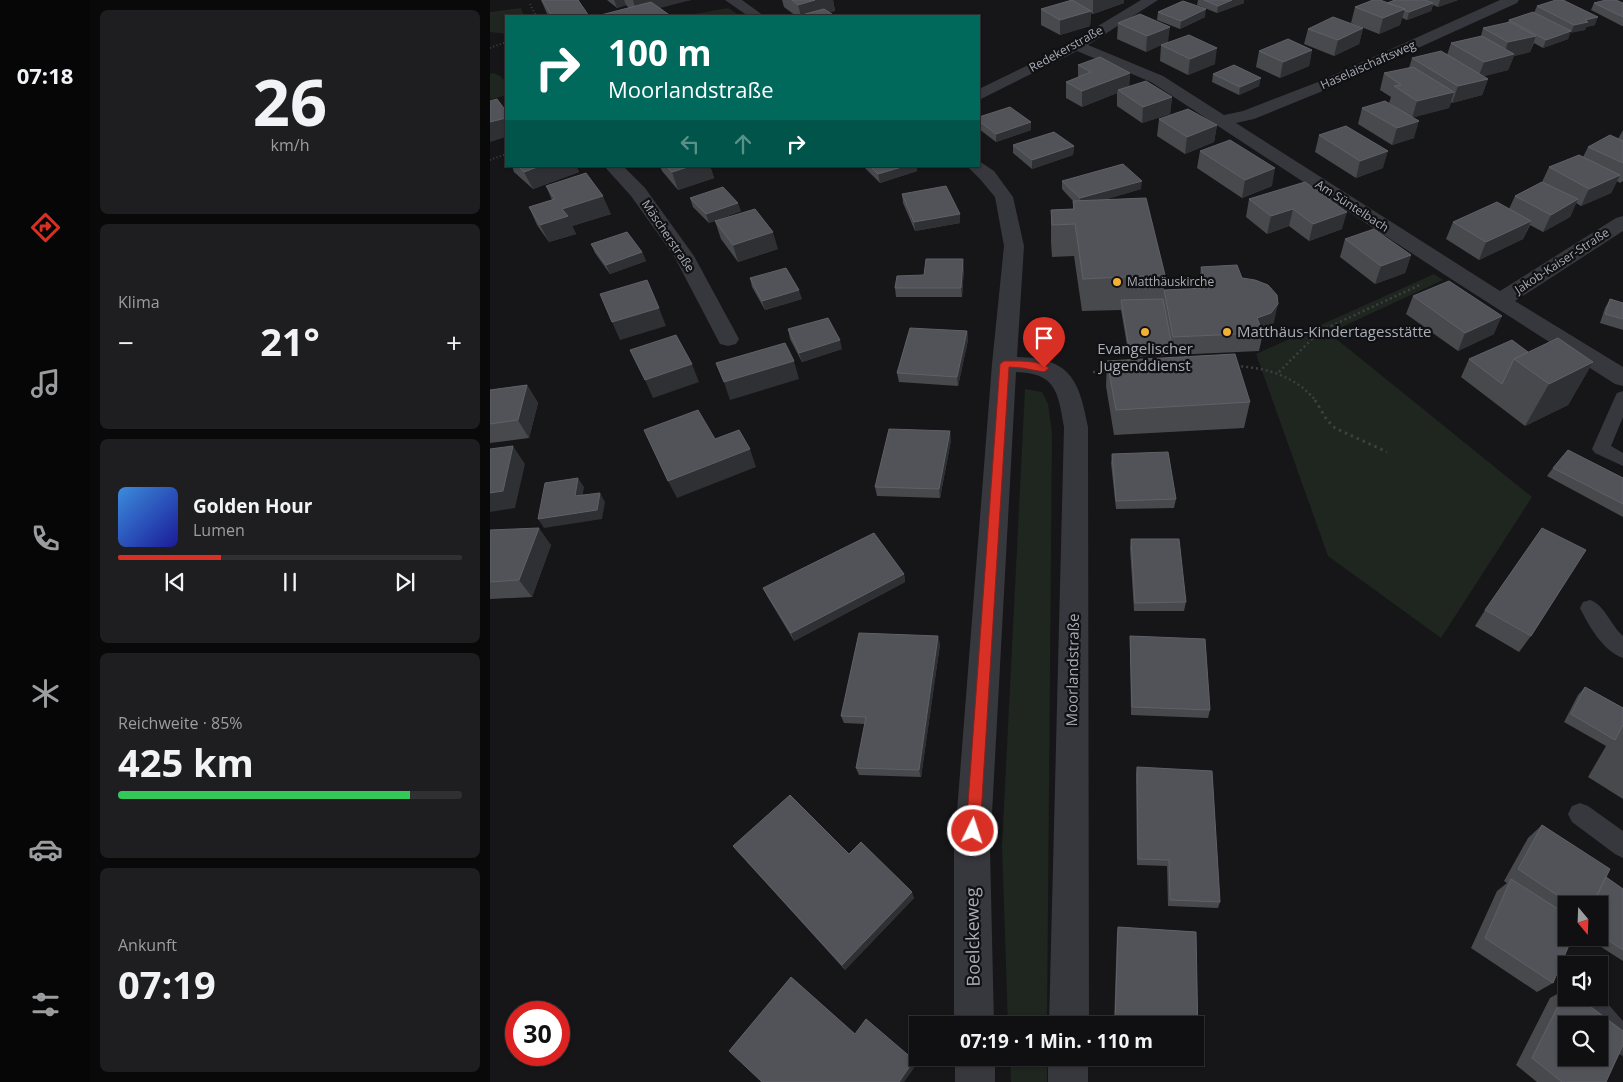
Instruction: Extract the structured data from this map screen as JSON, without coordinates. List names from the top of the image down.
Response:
{
  "streets": {
    "street": [
      "Redekerstraße",
      "Haselaischaftsweg",
      "Am Süntelbach",
      "Mäscherstraße",
      "Jakob-Kaiser-Straße",
      "Moorlandstraße",
      "Boelckeweg"
    ]
  },
  "crossings": [
    ["Redekerstraße", "Am Süntelbach"],
    ["Haselaischaftsweg", "Am Süntelbach"],
    ["Am Süntelbach", "Jakob-Kaiser-Straße"]
  ],
  "places": ["Matthäuskirche", "Evangelischer Jugenddienst", "Matthäus-Kindertagesstätte"],
  "north": "bottom",
  "page": {
    "tabs": "07:18",
    "tile": [
      ["26", "km/h"],
      "Klima",
      ["Reichweite · 85%", "425 km"],
      ["Ankunft", "07:19"]
    ],
    "turn": ["100 m", "Moorlandstraße"],
    "heat": ["−", "21°", "+"],
    "song": ["Golden Hour", "Lumen"],
    "limit": "30",
    "trip": "07:19 · 1 Min. · 110 m"
  }
}
